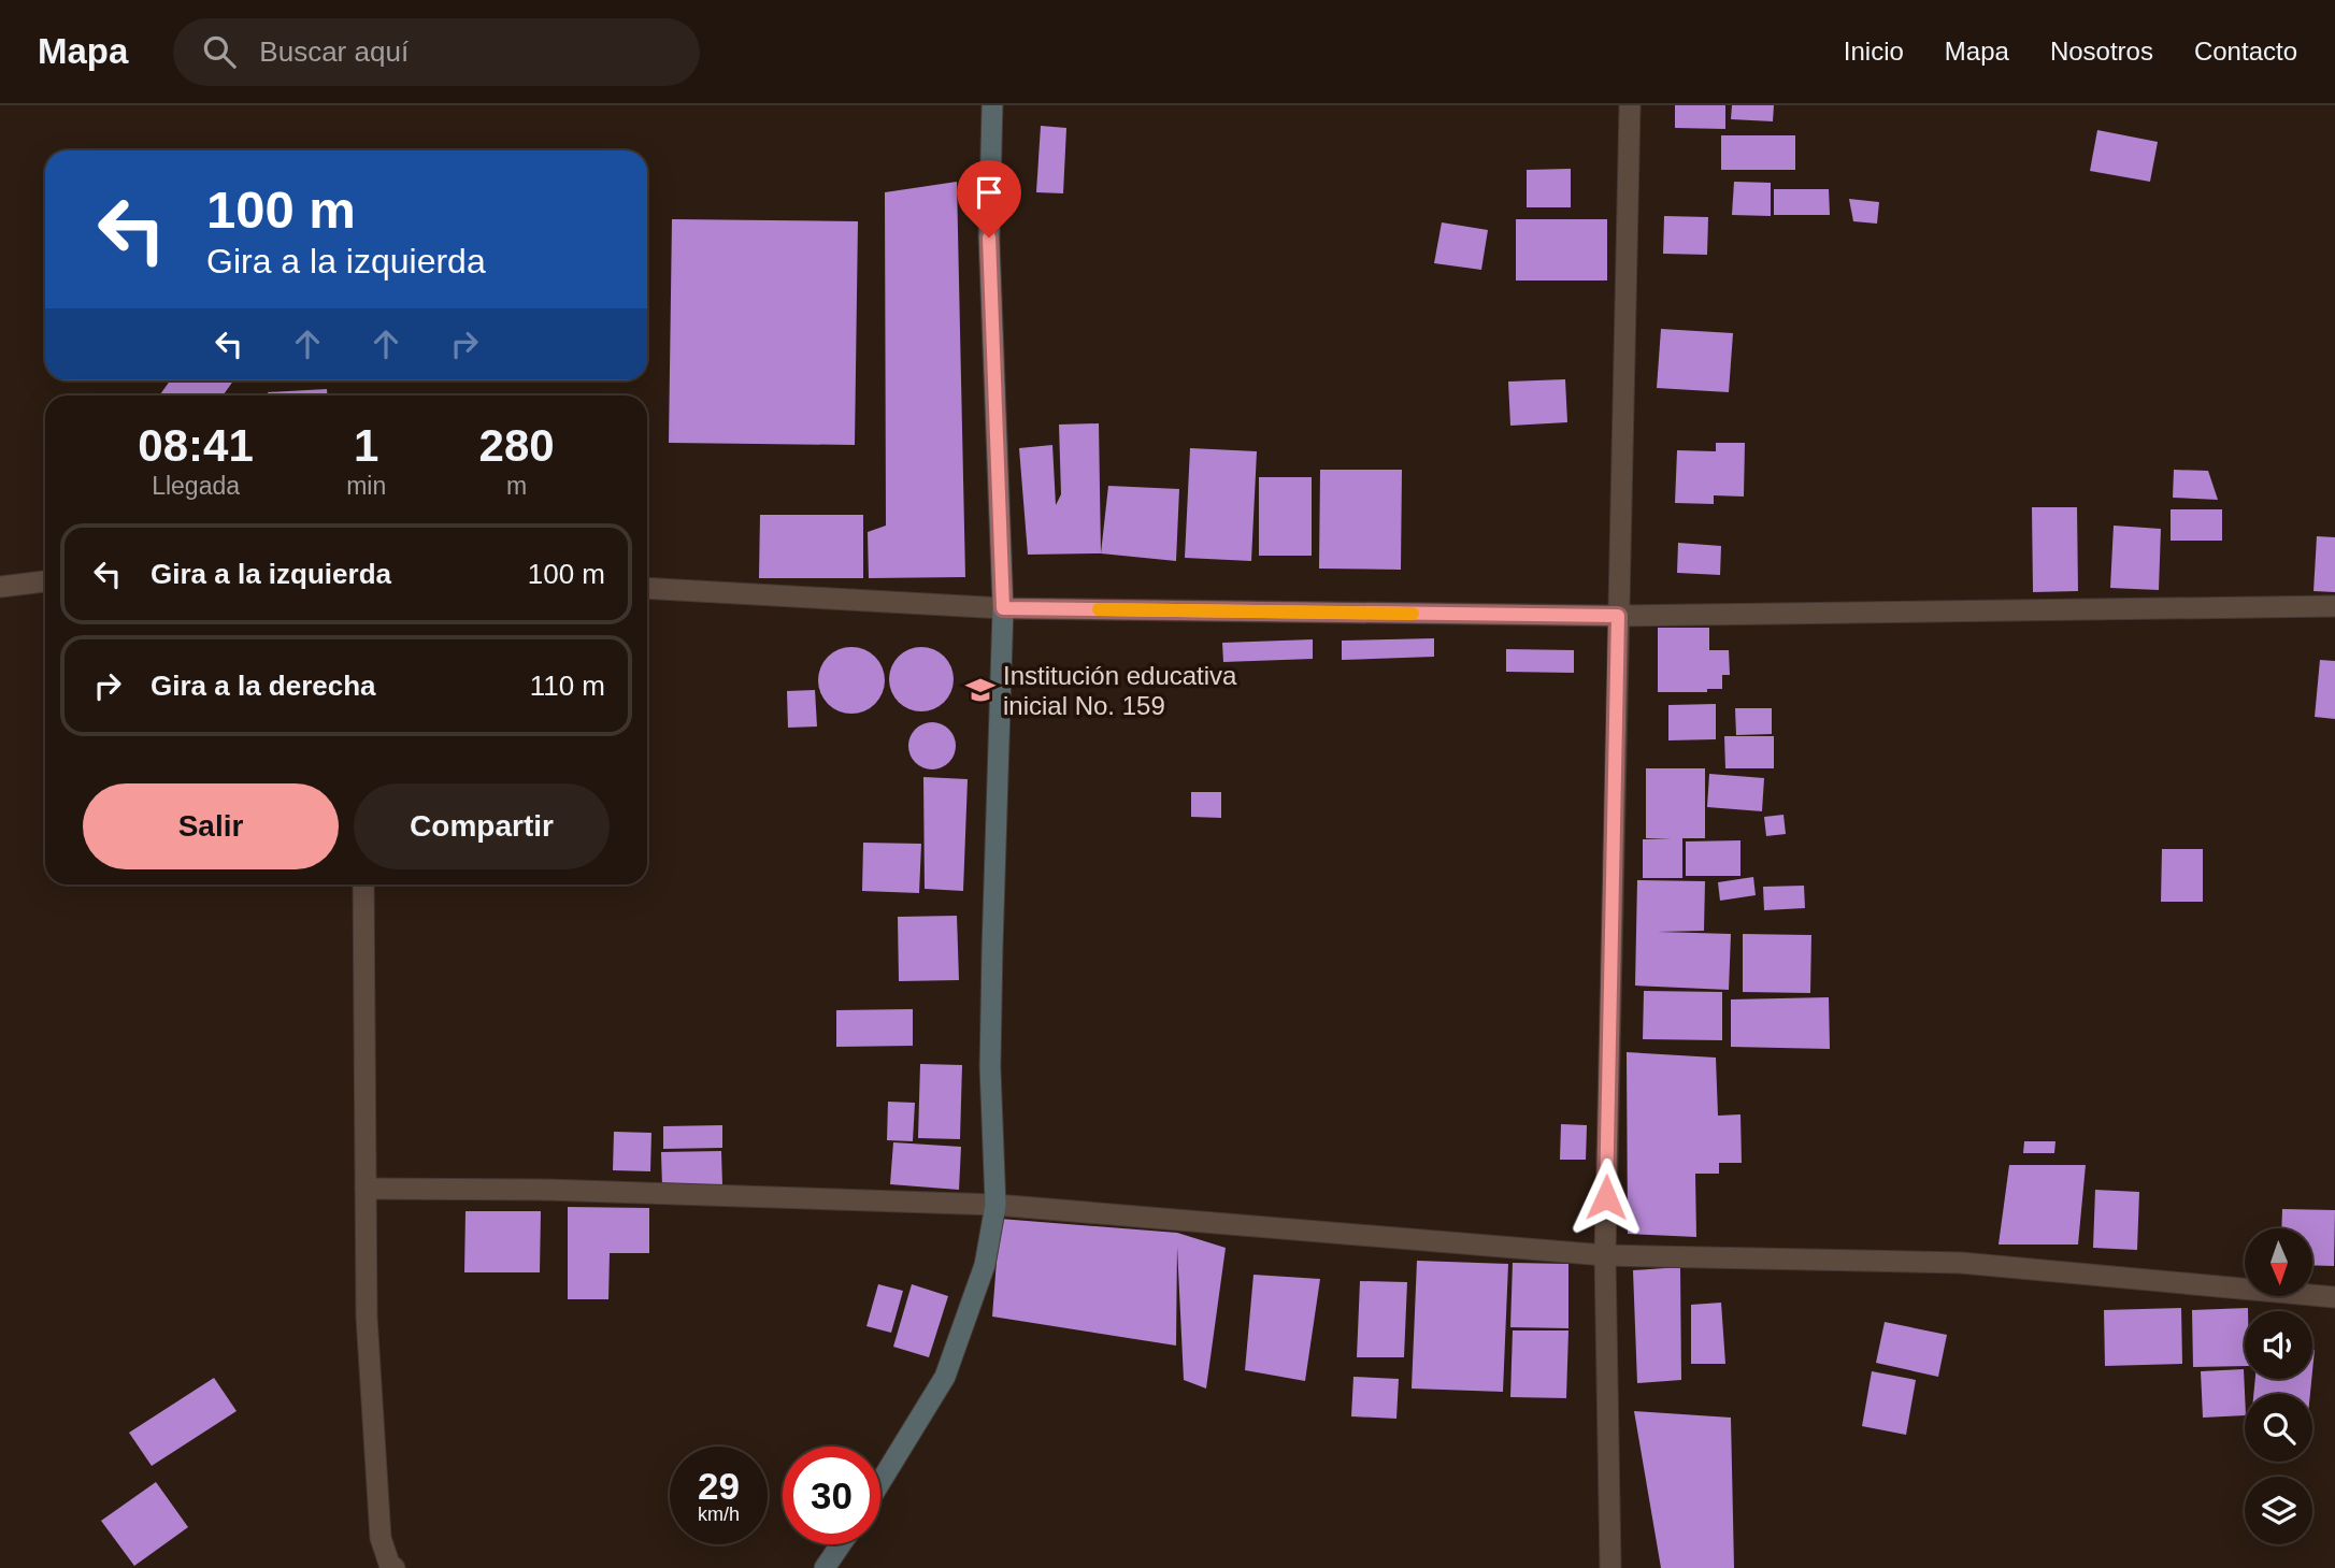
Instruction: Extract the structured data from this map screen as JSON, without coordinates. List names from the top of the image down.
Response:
{
  "places": {
    "school or university": ["Institución educativa inicial No. 159"]
  },
  "north": "bottom",
  "page": {
    "header": "Mapa",
    "search": "Buscar aquí",
    "nav": [
      "Inicio",
      "Mapa",
      "Nosotros",
      "Contacto"
    ],
    "turn": ["100 m", "Gira a la izquierda"],
    "eta": [
      "08:41",
      "Llegada",
      "1",
      "min",
      "280",
      "m"
    ],
    "list": [
      {
        "name": "Gira a la izquierda",
        "value": "100 m"
      },
      {
        "name": "Gira a la derecha",
        "value": "110 m"
      }
    ],
    "buttons": ["Salir", "Compartir"],
    "speed": "29 km/h",
    "limit": "30"
  }
}
